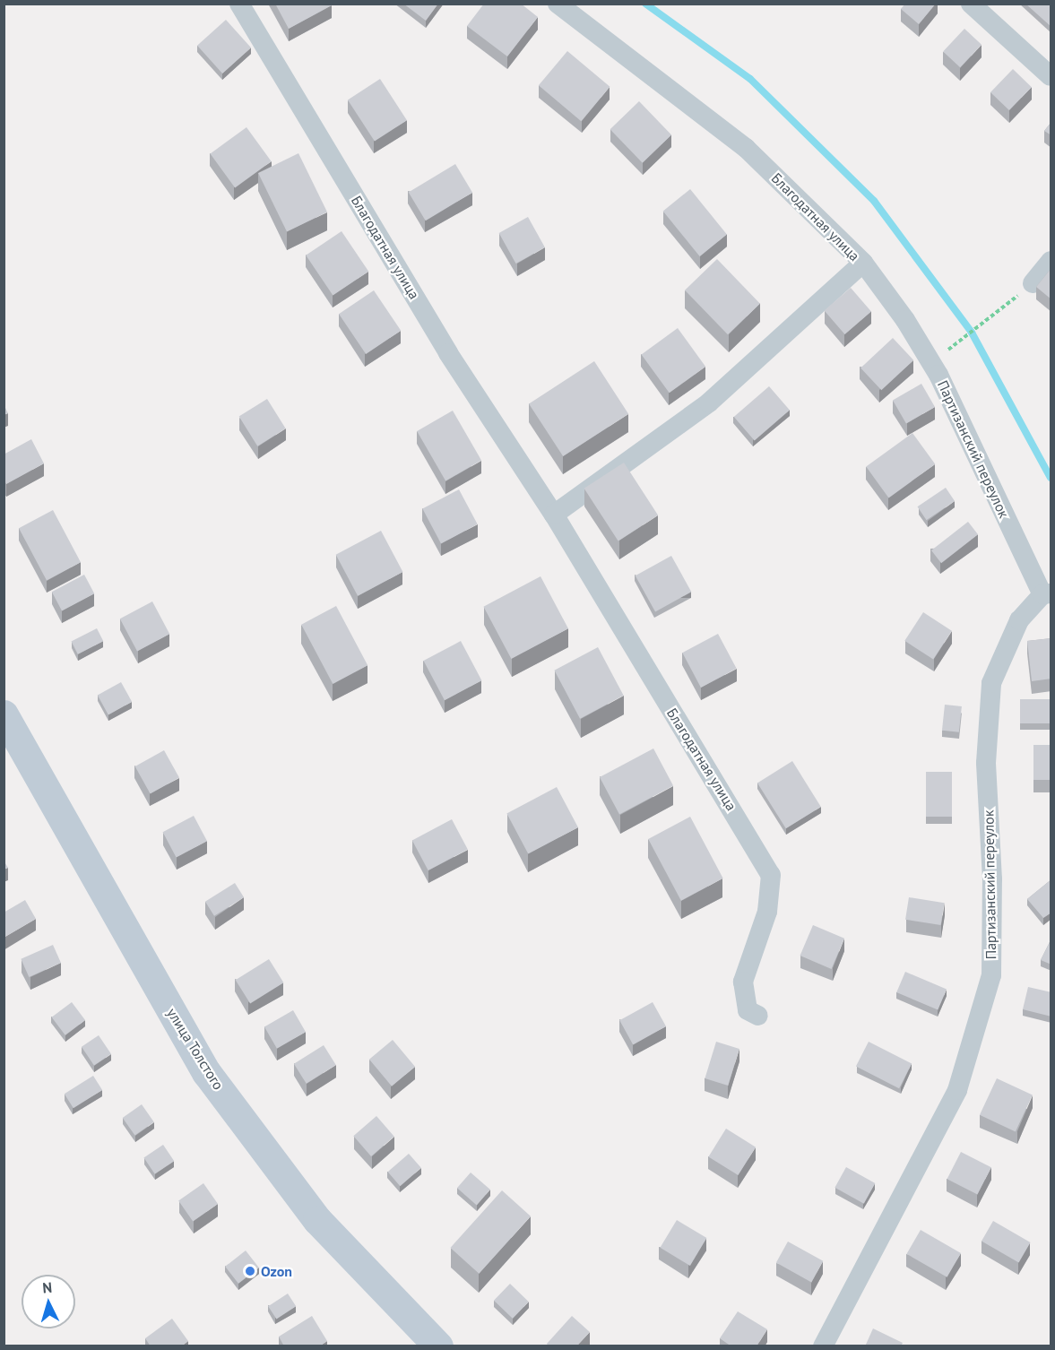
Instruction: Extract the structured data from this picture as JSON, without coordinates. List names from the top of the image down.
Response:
{
  "streets": {
    "main road": ["улица Толстого"],
    "street": ["Благодатная улица", "Партизанский переулок"]
  },
  "crossings": [
    ["Благодатная улица", "Партизанский переулок"]
  ],
  "places": ["Ozon"],
  "north": "top"
}
